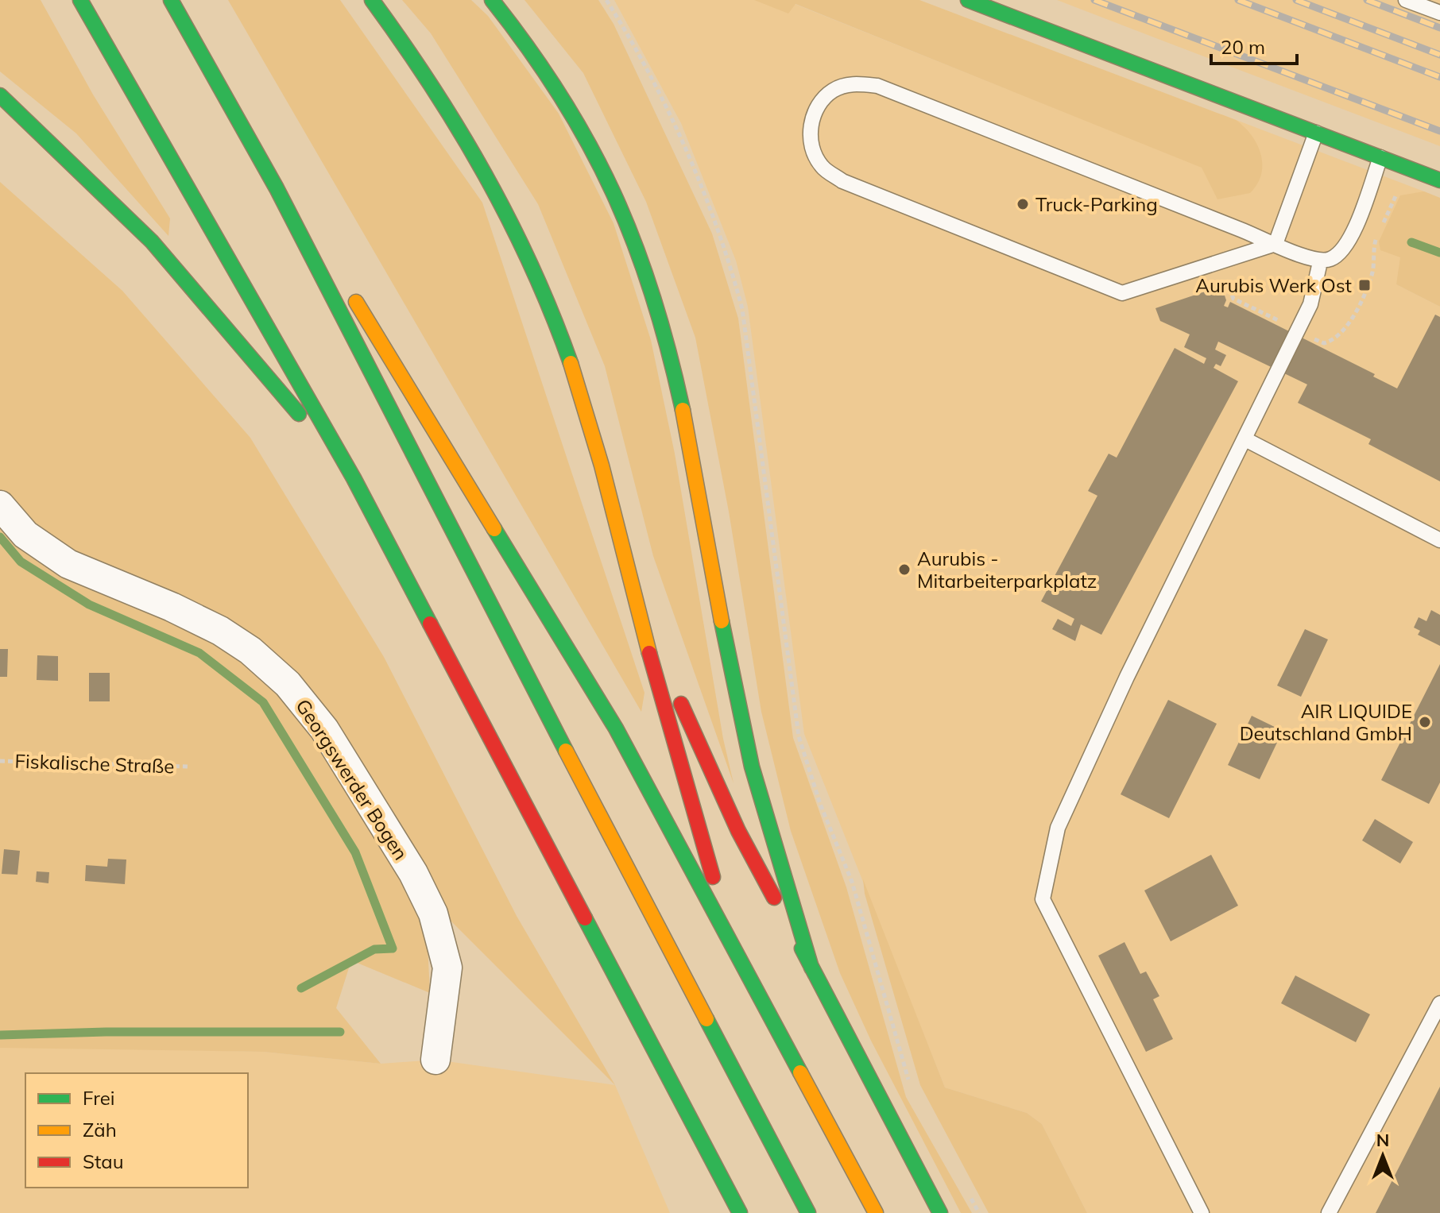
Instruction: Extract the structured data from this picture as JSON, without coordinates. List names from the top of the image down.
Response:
{
  "streets": {
    "street": ["Georgswerder Bogen"],
    "path": ["Fiskalische Straße"]
  },
  "places": {
    "other": ["Truck-Parking", "Aurubis - Mitarbeiterparkplatz", "AIR LIQUIDE Deutschland GmbH"],
    "transit": ["Aurubis Werk Ost"]
  },
  "legend": ["Frei", "Zäh", "Stau"],
  "scale_bar": "20 m",
  "north": "top"
}
